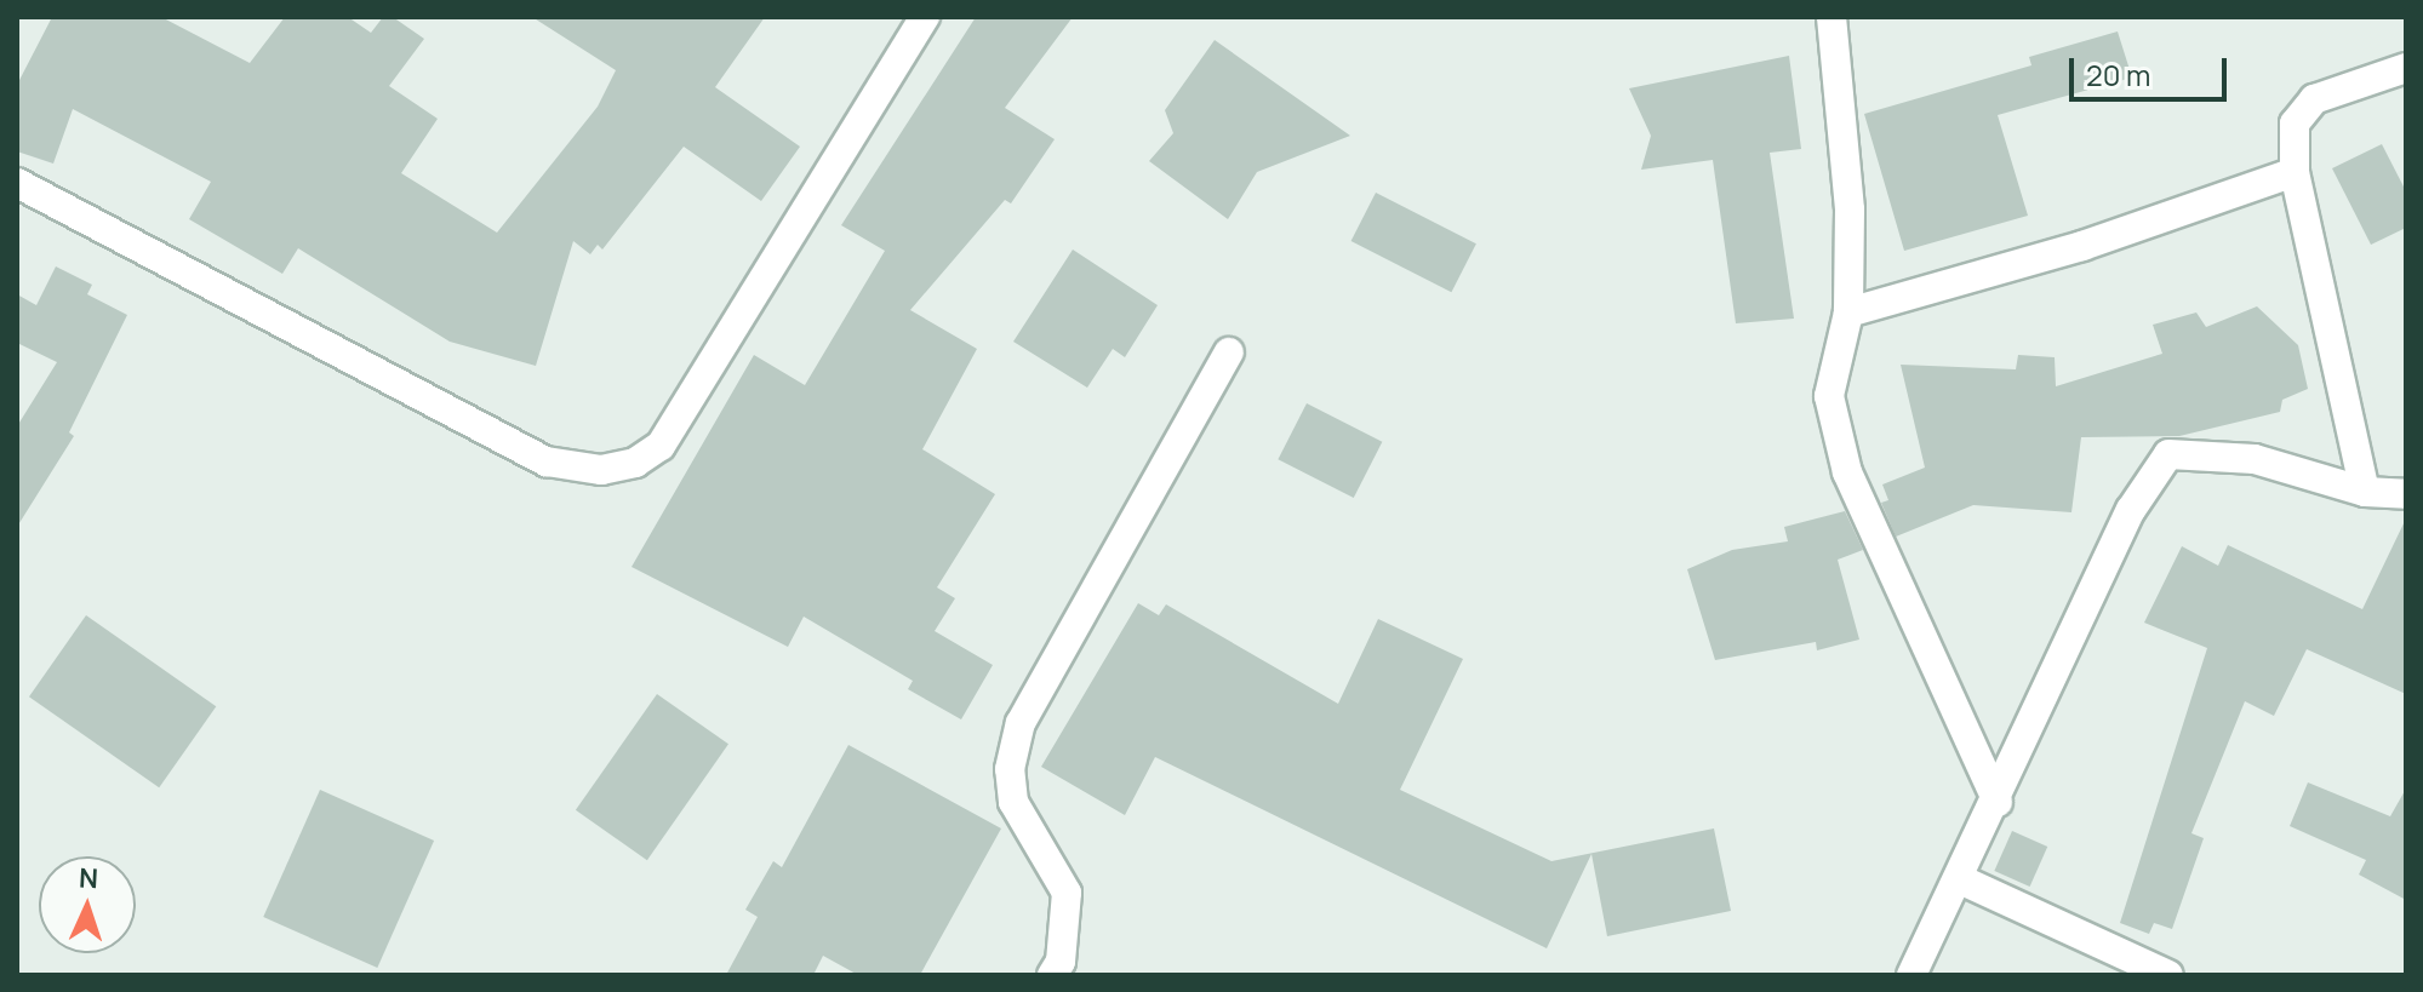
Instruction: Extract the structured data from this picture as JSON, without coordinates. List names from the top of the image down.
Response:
{
  "scale_bar": "20 m",
  "north": "top"
}
